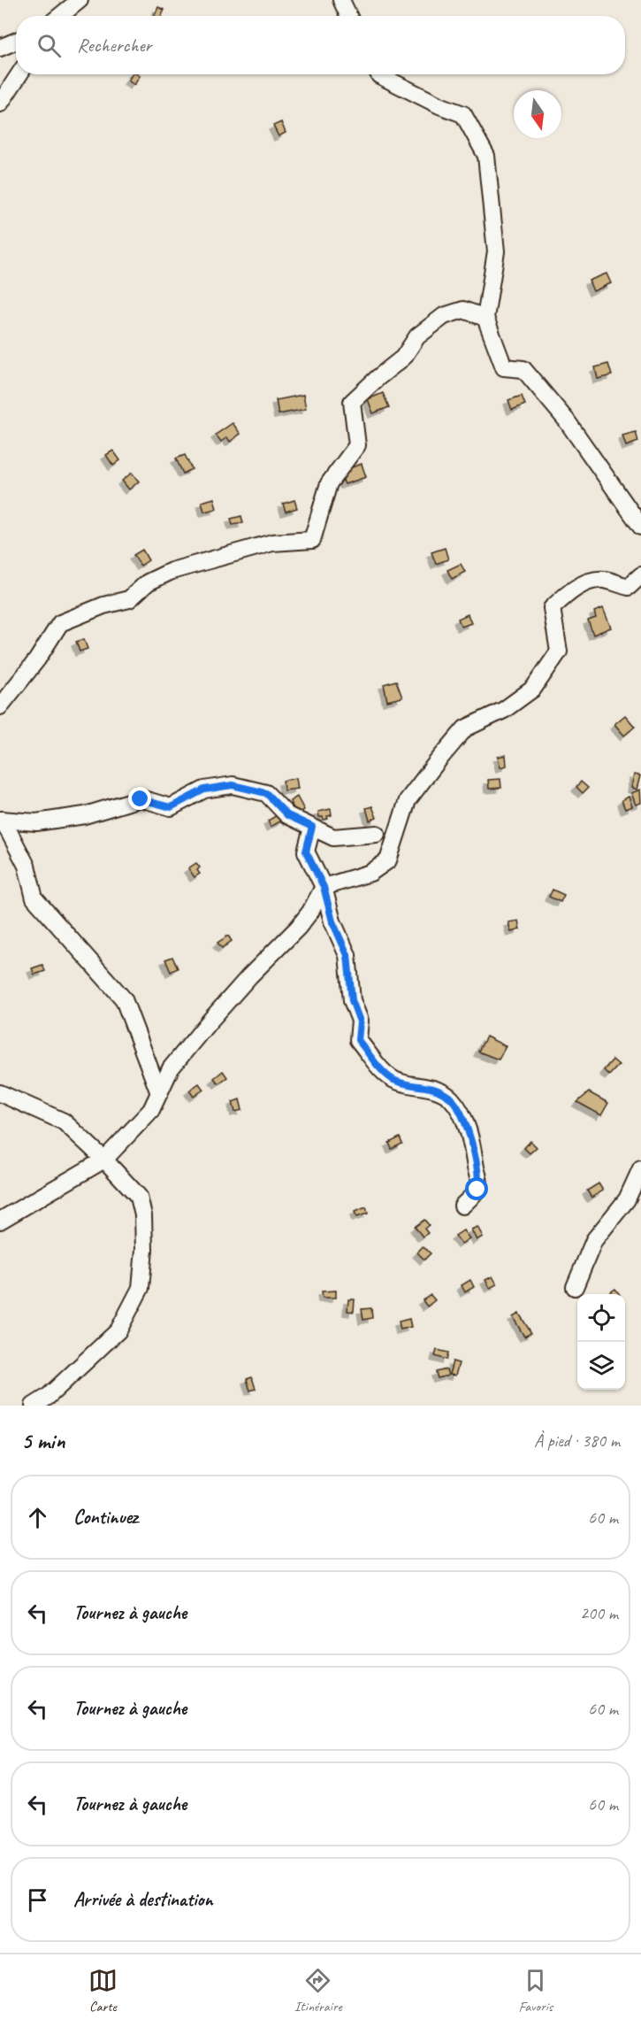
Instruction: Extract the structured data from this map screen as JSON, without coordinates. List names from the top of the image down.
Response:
{
  "north": "bottom",
  "page": {
    "search": "Rechercher",
    "heading": ["5 min", "À pied · 380 m"],
    "list": [
      ["Continuez", "60 m"],
      ["Tournez à gauche", "200 m"],
      ["Tournez à gauche", "60 m"],
      ["Tournez à gauche", "60 m"],
      "Arrivée à destination"
    ],
    "nav": ["Carte", "Itinéraire", "Favoris"]
  }
}
